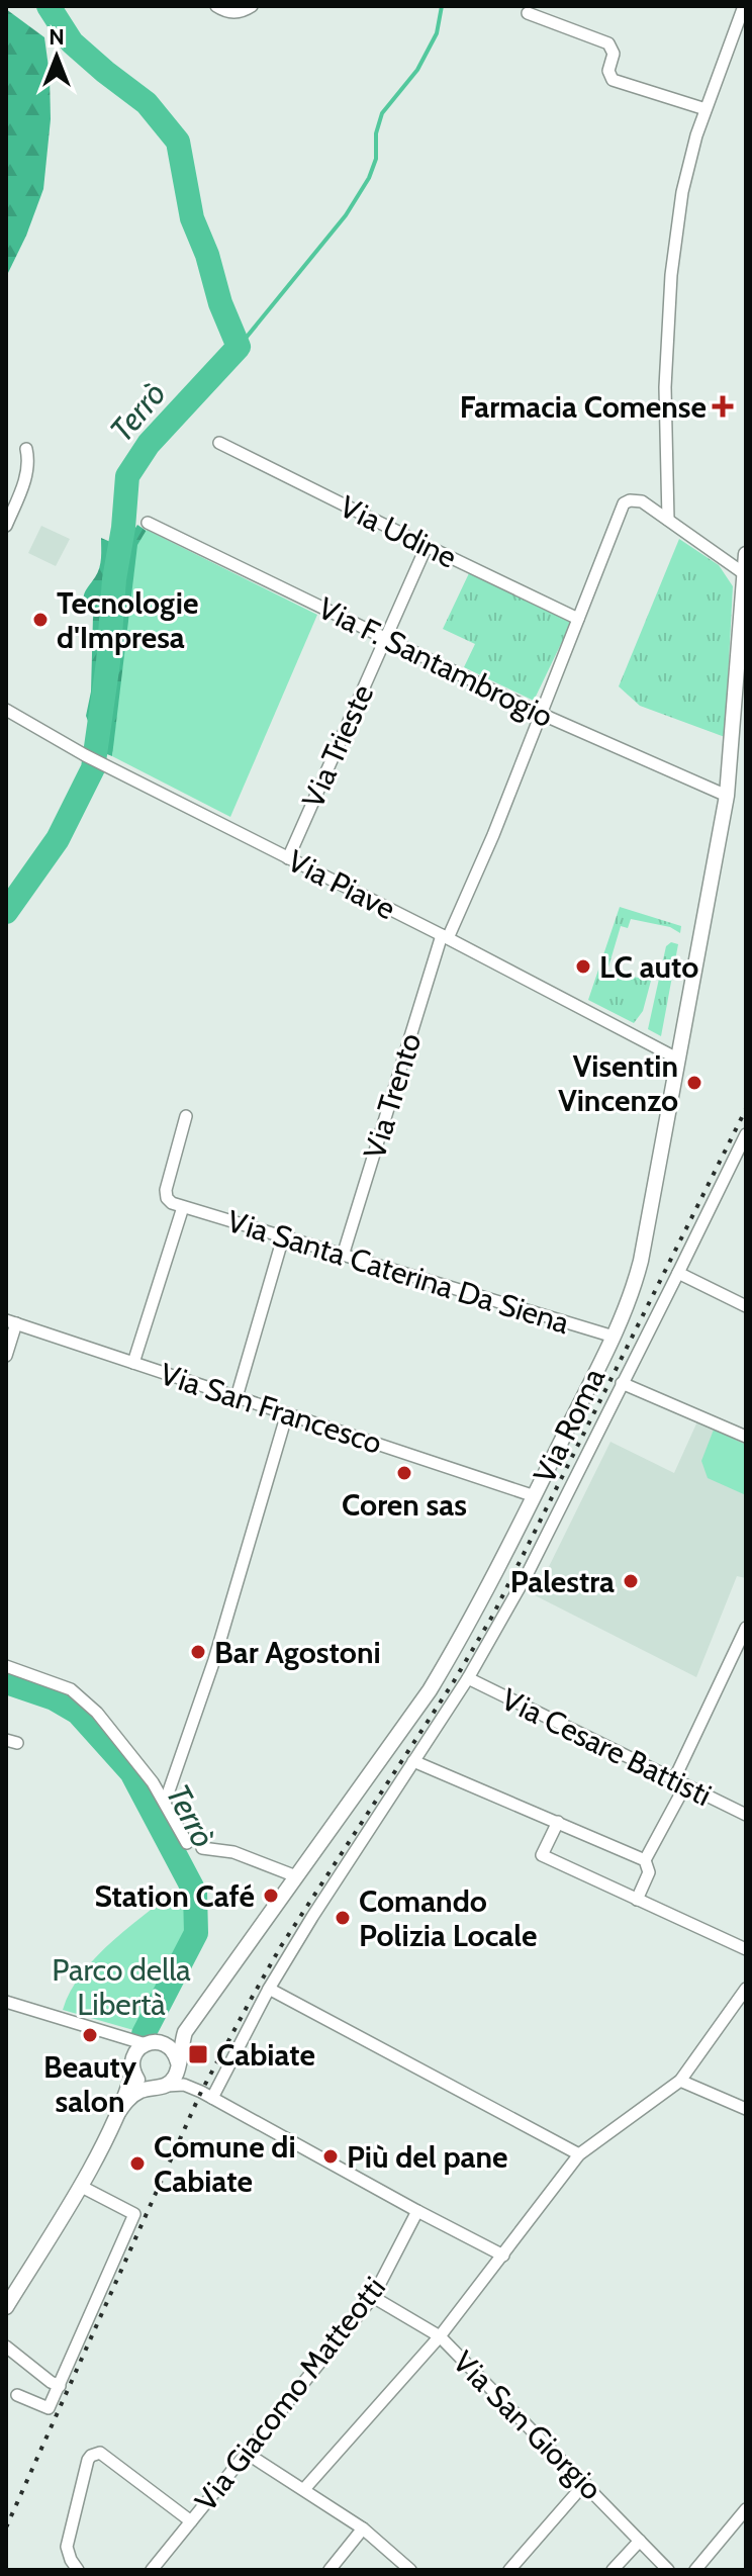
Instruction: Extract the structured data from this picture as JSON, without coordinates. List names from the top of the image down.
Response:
{
  "streets": {
    "street": [
      "Via Udine",
      "Via F. Santambrogio",
      "Via Trieste",
      "Via Piave",
      "Via Trento",
      "Via Santa Caterina Da Siena",
      "Via San Francesco",
      "Via Roma",
      "Via Cesare Battisti",
      "Via Giacomo Matteotti",
      "Via San Giorgio"
    ]
  },
  "crossings": [
    ["Via Udine", "Via Trieste"],
    ["Via Udine", "Via Trento"],
    ["Via F. Santambrogio", "Via Trieste"],
    ["Via F. Santambrogio", "Via Trento"],
    ["Via F. Santambrogio", "Via Roma"],
    ["Via Trieste", "Via Piave"],
    ["Via Piave", "Via Trento"],
    ["Via Piave", "Via Roma"],
    ["Via Trento", "Via Santa Caterina Da Siena"],
    ["Via Santa Caterina Da Siena", "Via Roma"],
    ["Via San Francesco", "Via Roma"],
    ["Via Giacomo Matteotti", "Via San Giorgio"]
  ],
  "water": ["Terrò"],
  "parks": ["Parco della Libertà"],
  "places": {
    "health": ["Farmacia Comense"],
    "other": [
      "Tecnologie d'Impresa",
      "LC auto",
      "Visentin Vincenzo",
      "Coren sas",
      "Palestra",
      "Bar Agostoni",
      "Station Café",
      "Comando Polizia Locale",
      "Beauty salon",
      "Più del pane",
      "Comune di Cabiate"
    ],
    "transit": ["Cabiate"]
  },
  "north": "top"
}
